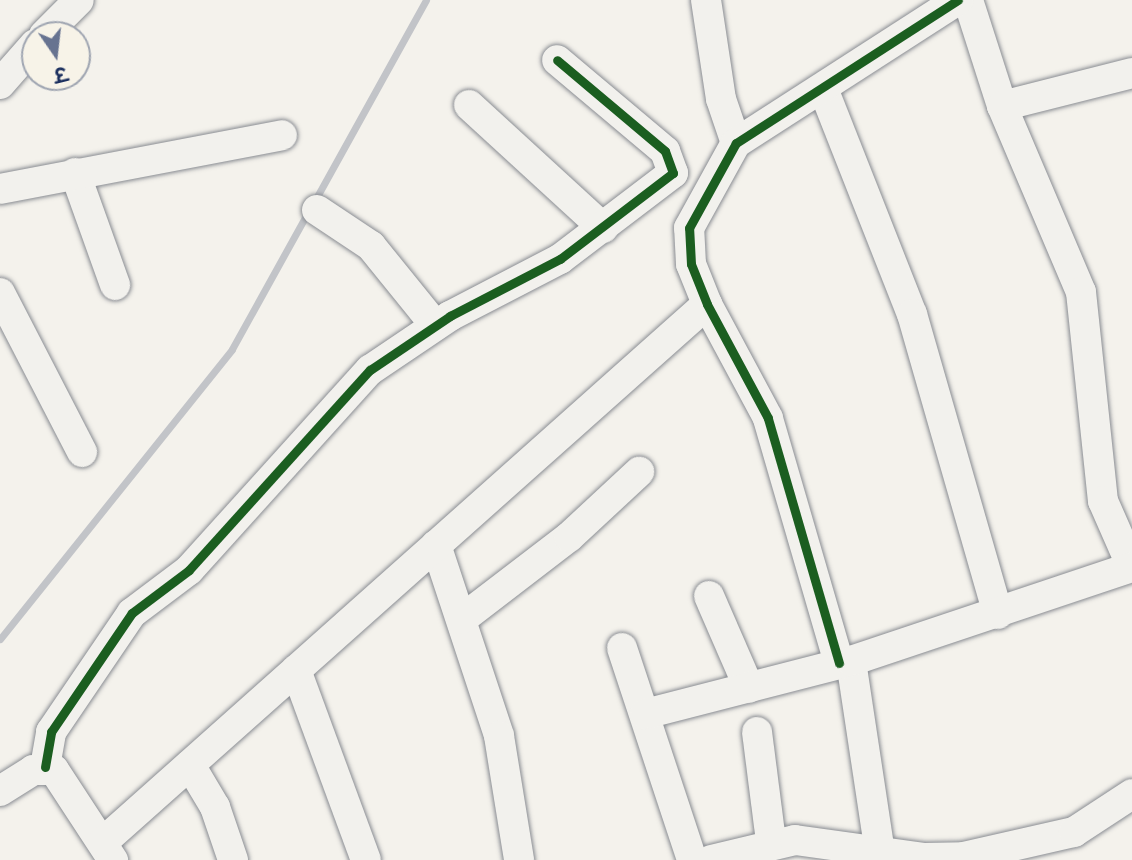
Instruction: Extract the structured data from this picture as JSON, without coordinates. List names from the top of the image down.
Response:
{
  "north": "bottom"
}
